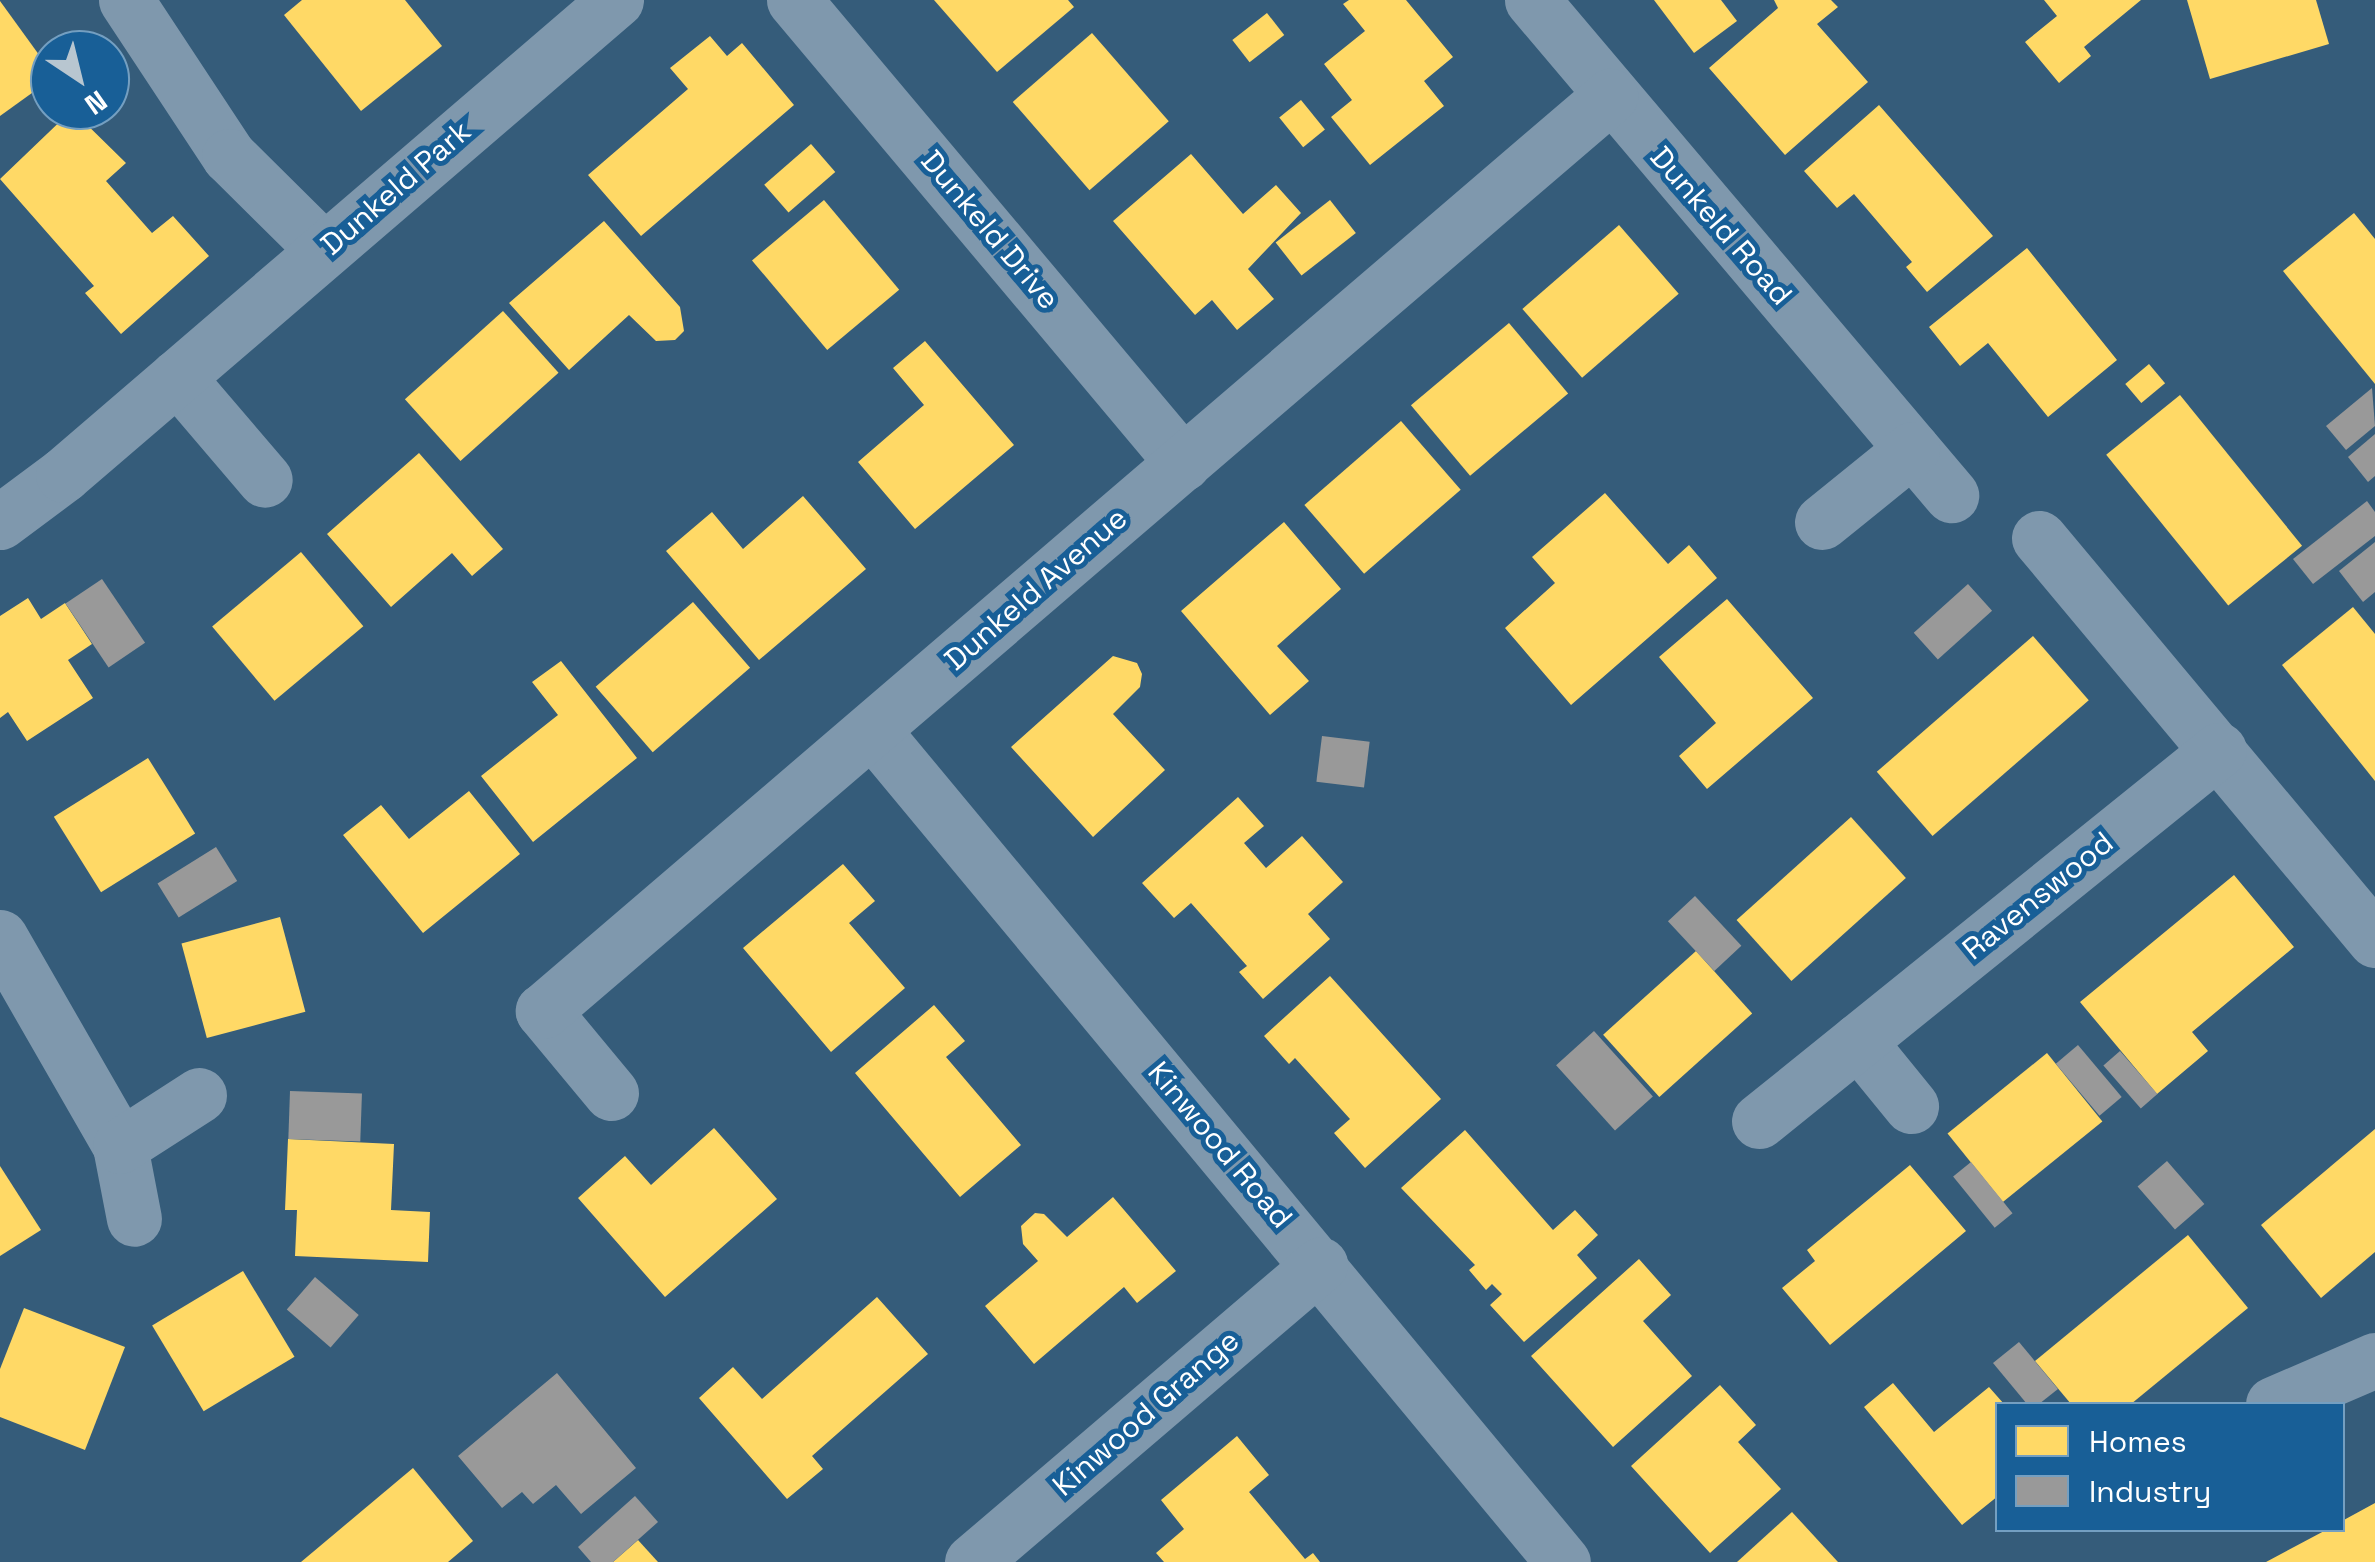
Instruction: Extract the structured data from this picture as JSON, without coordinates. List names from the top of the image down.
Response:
{
  "streets": {
    "street": [
      "Dunkeld Park",
      "Dunkeld Road",
      "Dunkeld Drive",
      "Dunkeld Avenue",
      "Ravenswood",
      "Kinwood Road",
      "Kinwood Grange"
    ]
  },
  "crossings": [
    ["Dunkeld Road", "Dunkeld Avenue"],
    ["Dunkeld Drive", "Dunkeld Avenue"],
    ["Dunkeld Avenue", "Kinwood Road"],
    ["Kinwood Road", "Kinwood Grange"]
  ],
  "legend": ["Homes", "Industry"],
  "north": "bottom right"
}
